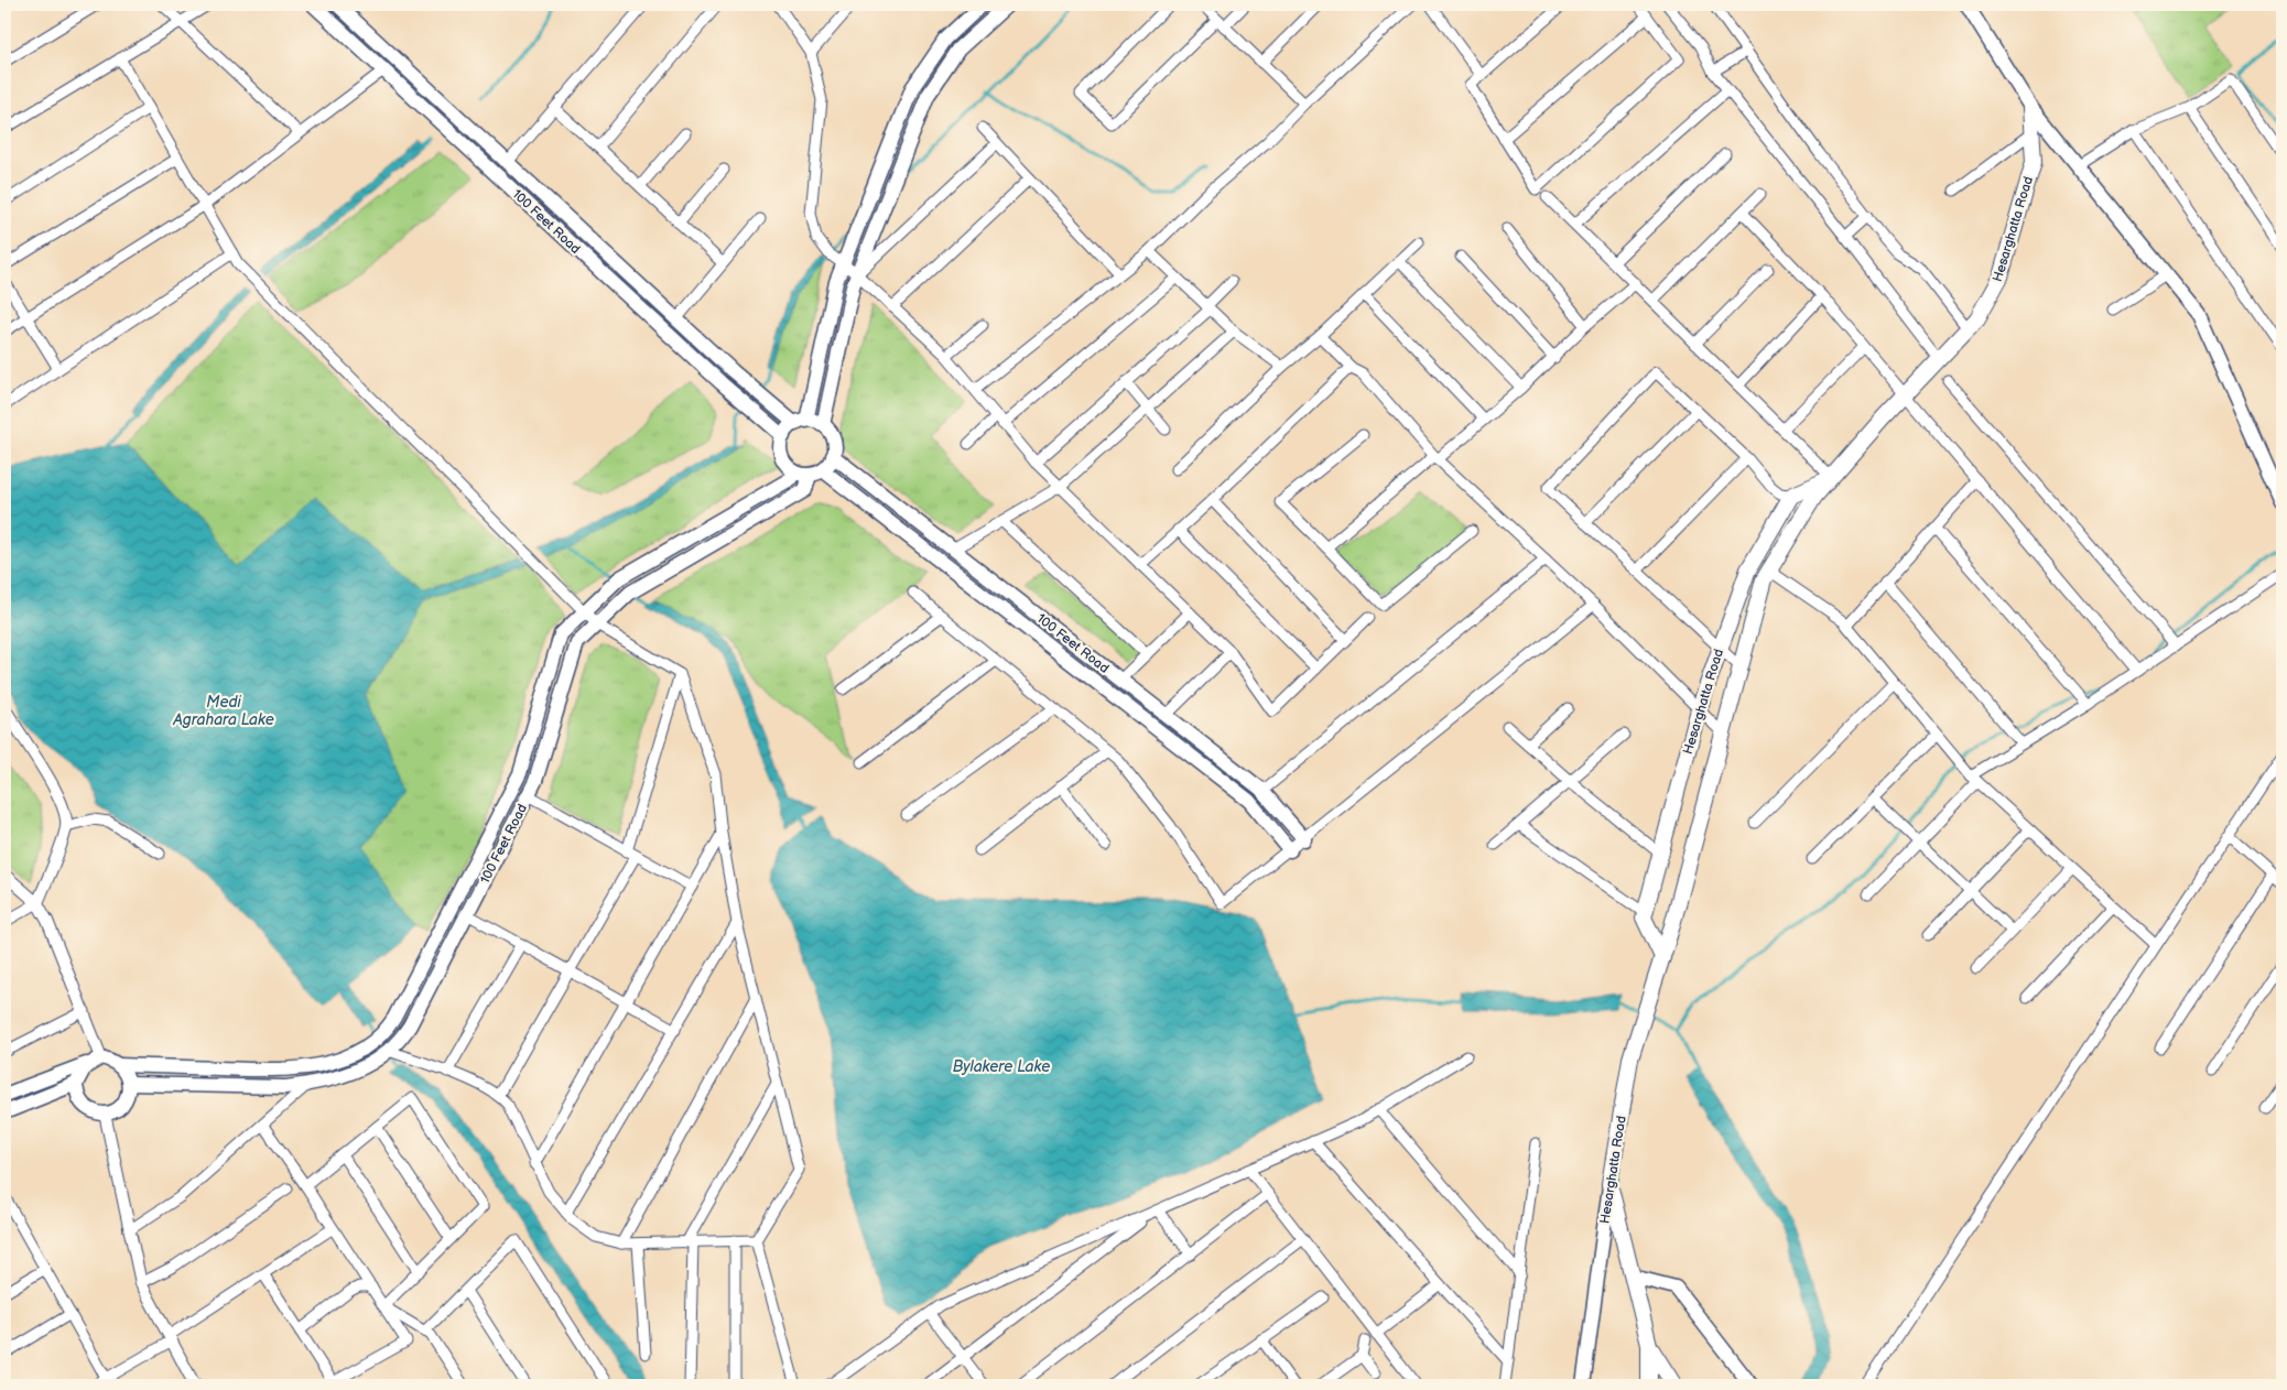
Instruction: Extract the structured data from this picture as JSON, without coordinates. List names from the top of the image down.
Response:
{
  "streets": {
    "main road": ["100 Feet Road", "Hesarghatta Road"]
  },
  "water": ["Medi Agrahara Lake", "Bylakere Lake"]
}
